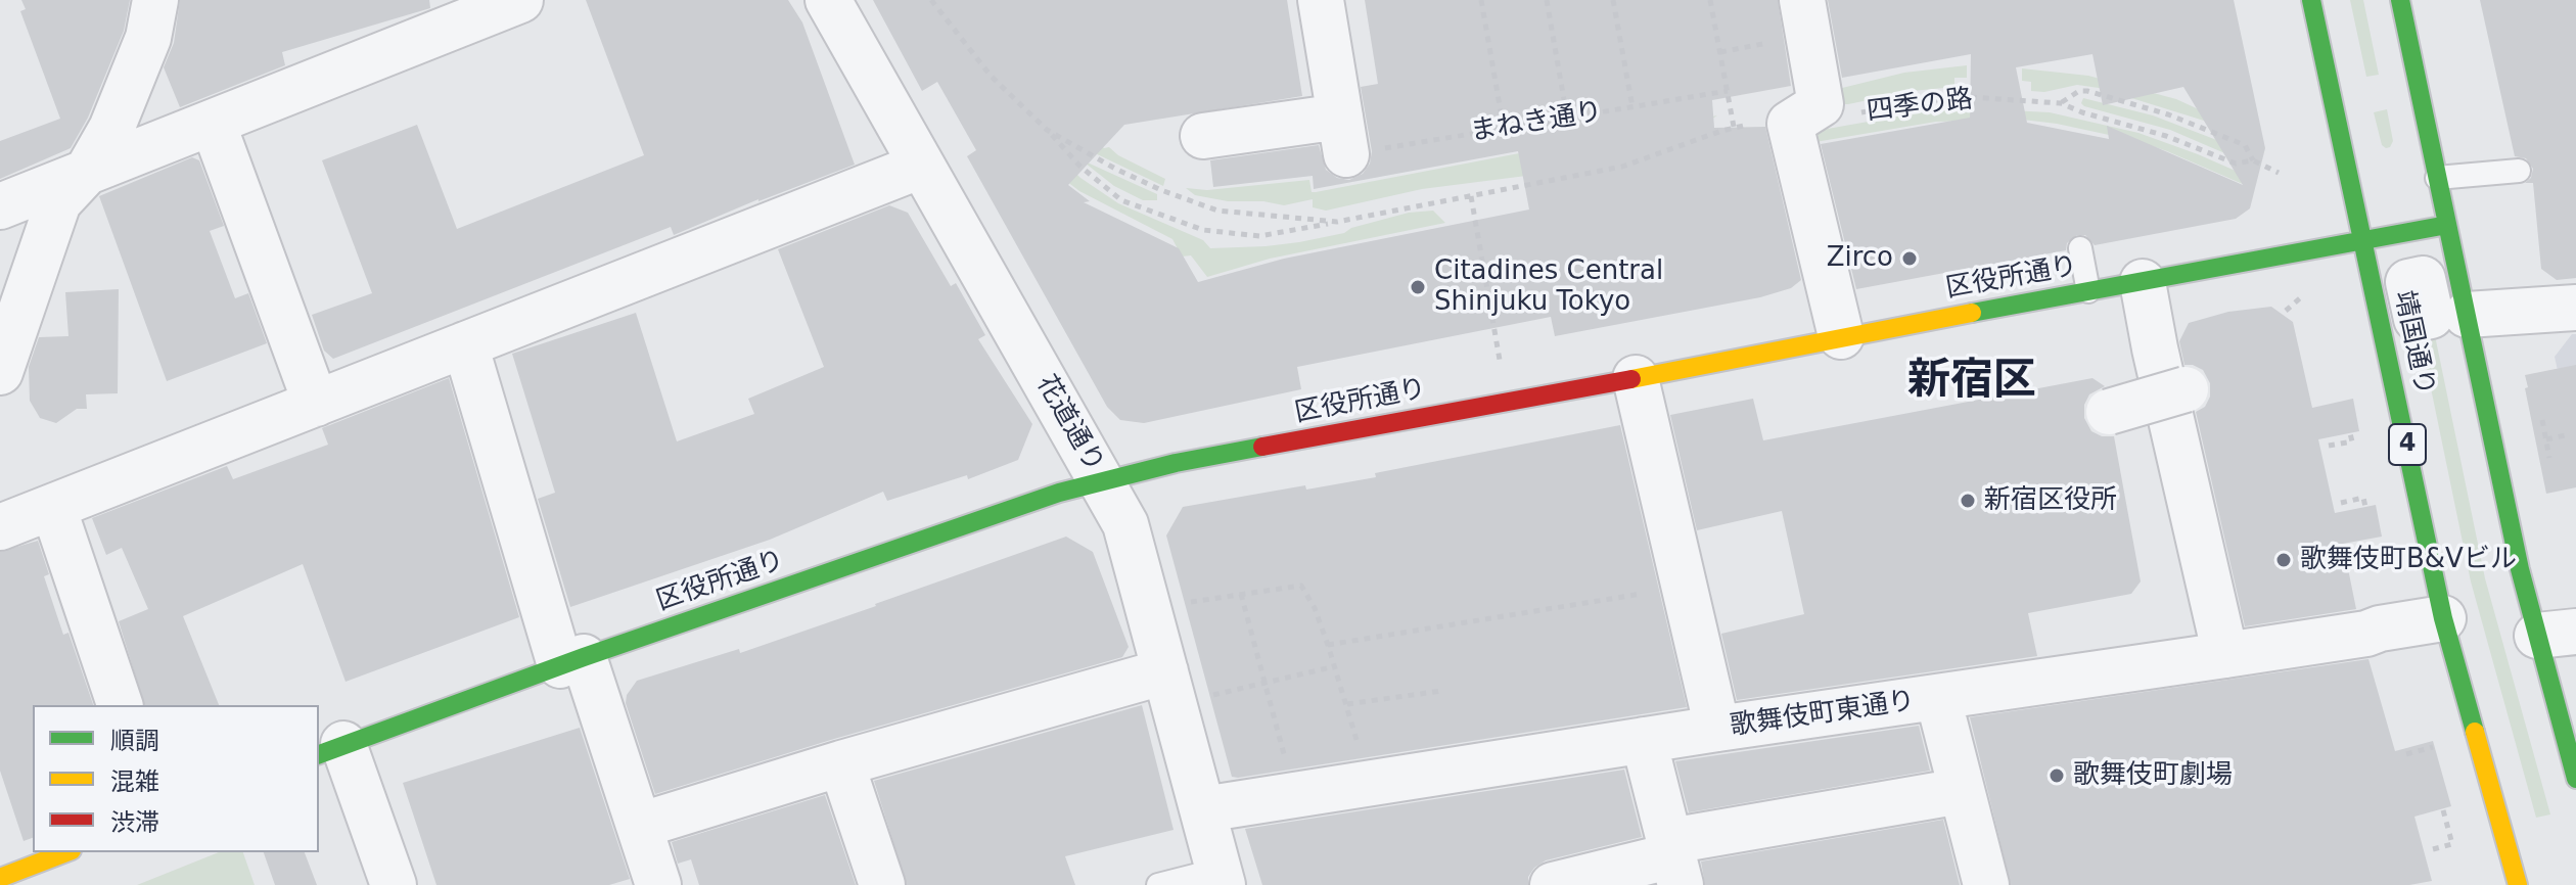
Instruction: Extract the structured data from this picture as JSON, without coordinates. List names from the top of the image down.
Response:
{
  "streets": {
    "street": [
      "区役所通り",
      "靖国通り",
      "花道通り",
      "4",
      "歌舞伎町東通り"
    ],
    "path": ["四季の路", "まねき通り"]
  },
  "crossings": [
    ["区役所通り", "靖国通り"],
    ["区役所通り", "花道通り"],
    ["靖国通り", "歌舞伎町東通り"],
    ["花道通り", "歌舞伎町東通り"]
  ],
  "districts": ["新宿区"],
  "places": [
    "Zirco",
    "Citadines Central Shinjuku Tokyo",
    "新宿区役所",
    "歌舞伎町B&Vビル",
    "歌舞伎町劇場"
  ],
  "legend": ["順調", "混雑", "渋滞"]
}
